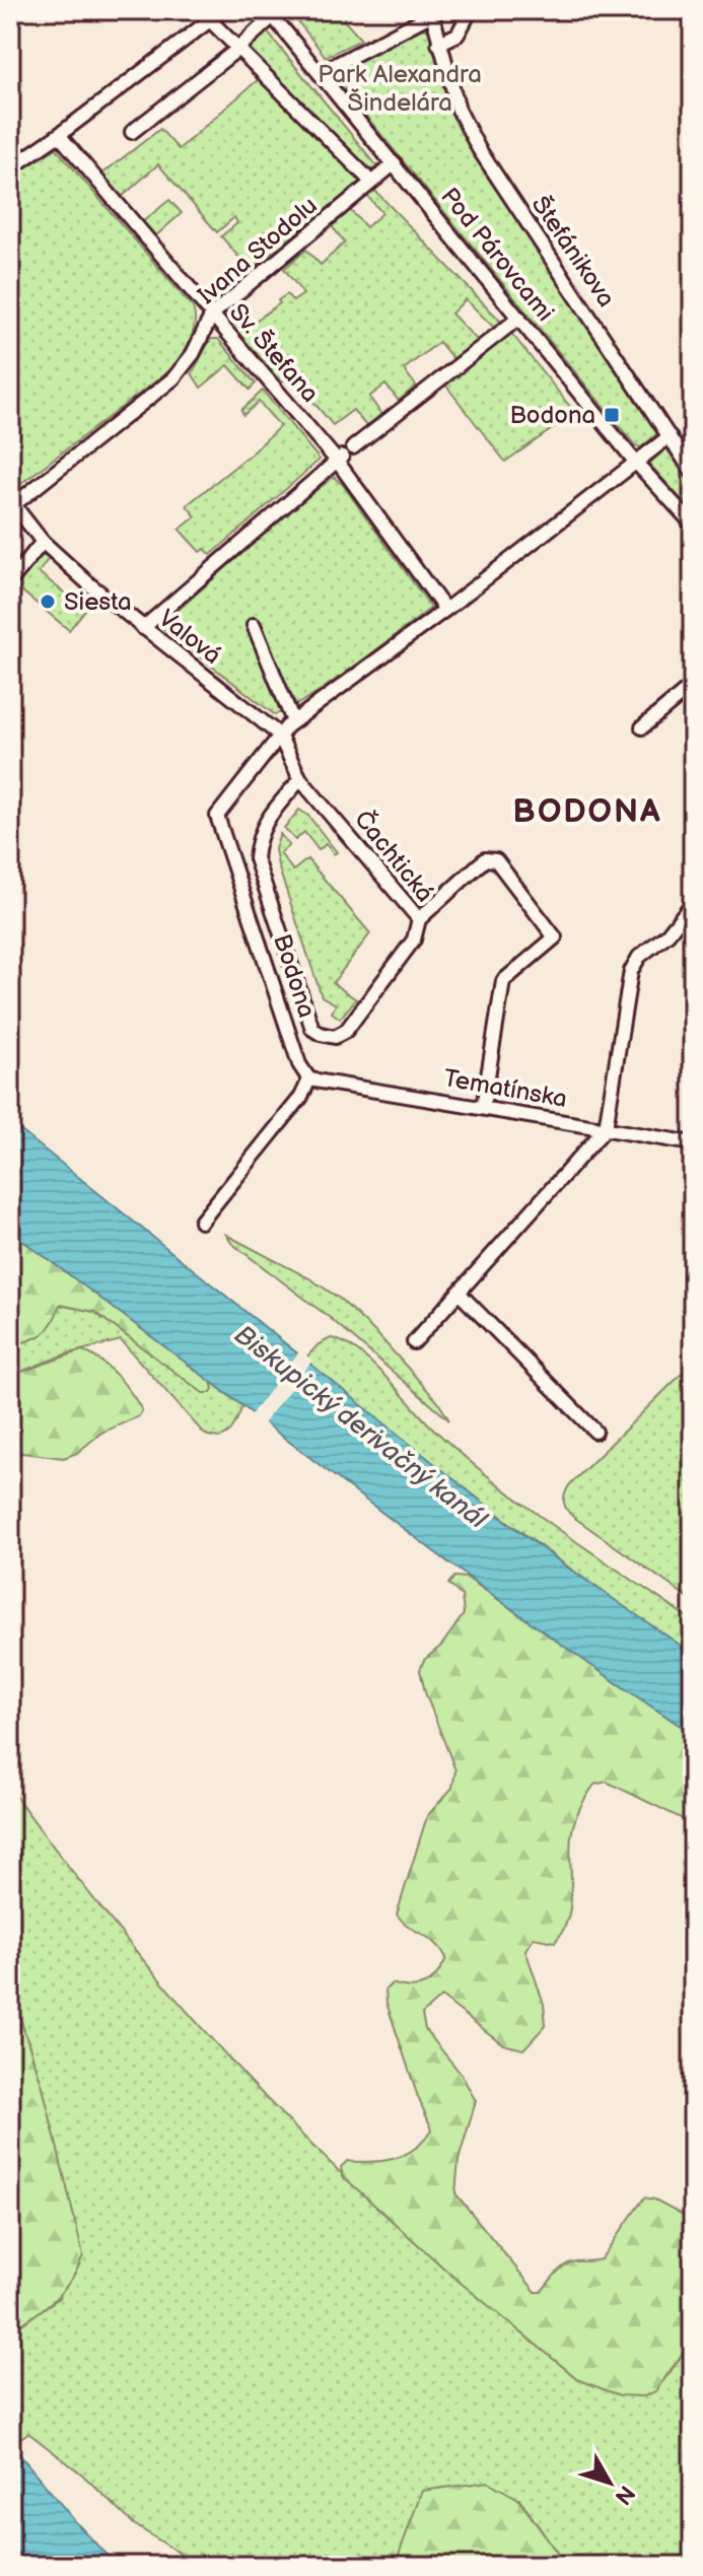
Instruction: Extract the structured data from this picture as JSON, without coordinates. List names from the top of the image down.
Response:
{
  "streets": {
    "street": [
      "Ivana Stodolu",
      "Štefánikova",
      "Pod Párovcami",
      "Sv. Štefana",
      "Valová",
      "Čachtická",
      "Bodona",
      "Tematínska"
    ]
  },
  "crossings": [
    ["Ivana Stodolu", "Pod Párovcami"],
    ["Ivana Stodolu", "Sv. Štefana"],
    ["Ivana Stodolu", "Valová"],
    ["Štefánikova", "Bodona"],
    ["Pod Párovcami", "Bodona"],
    ["Sv. Štefana", "Bodona"],
    ["Valová", "Čachtická"],
    ["Valová", "Bodona"],
    ["Čachtická", "Bodona"],
    ["Bodona", "Tematínska"]
  ],
  "districts": ["BODONA"],
  "water": ["Biskupický derivačný kanál"],
  "parks": ["Park Alexandra Šindelára"],
  "places": {
    "transit": ["Bodona"],
    "other": ["Siesta"]
  },
  "north": "bottom right"
}
